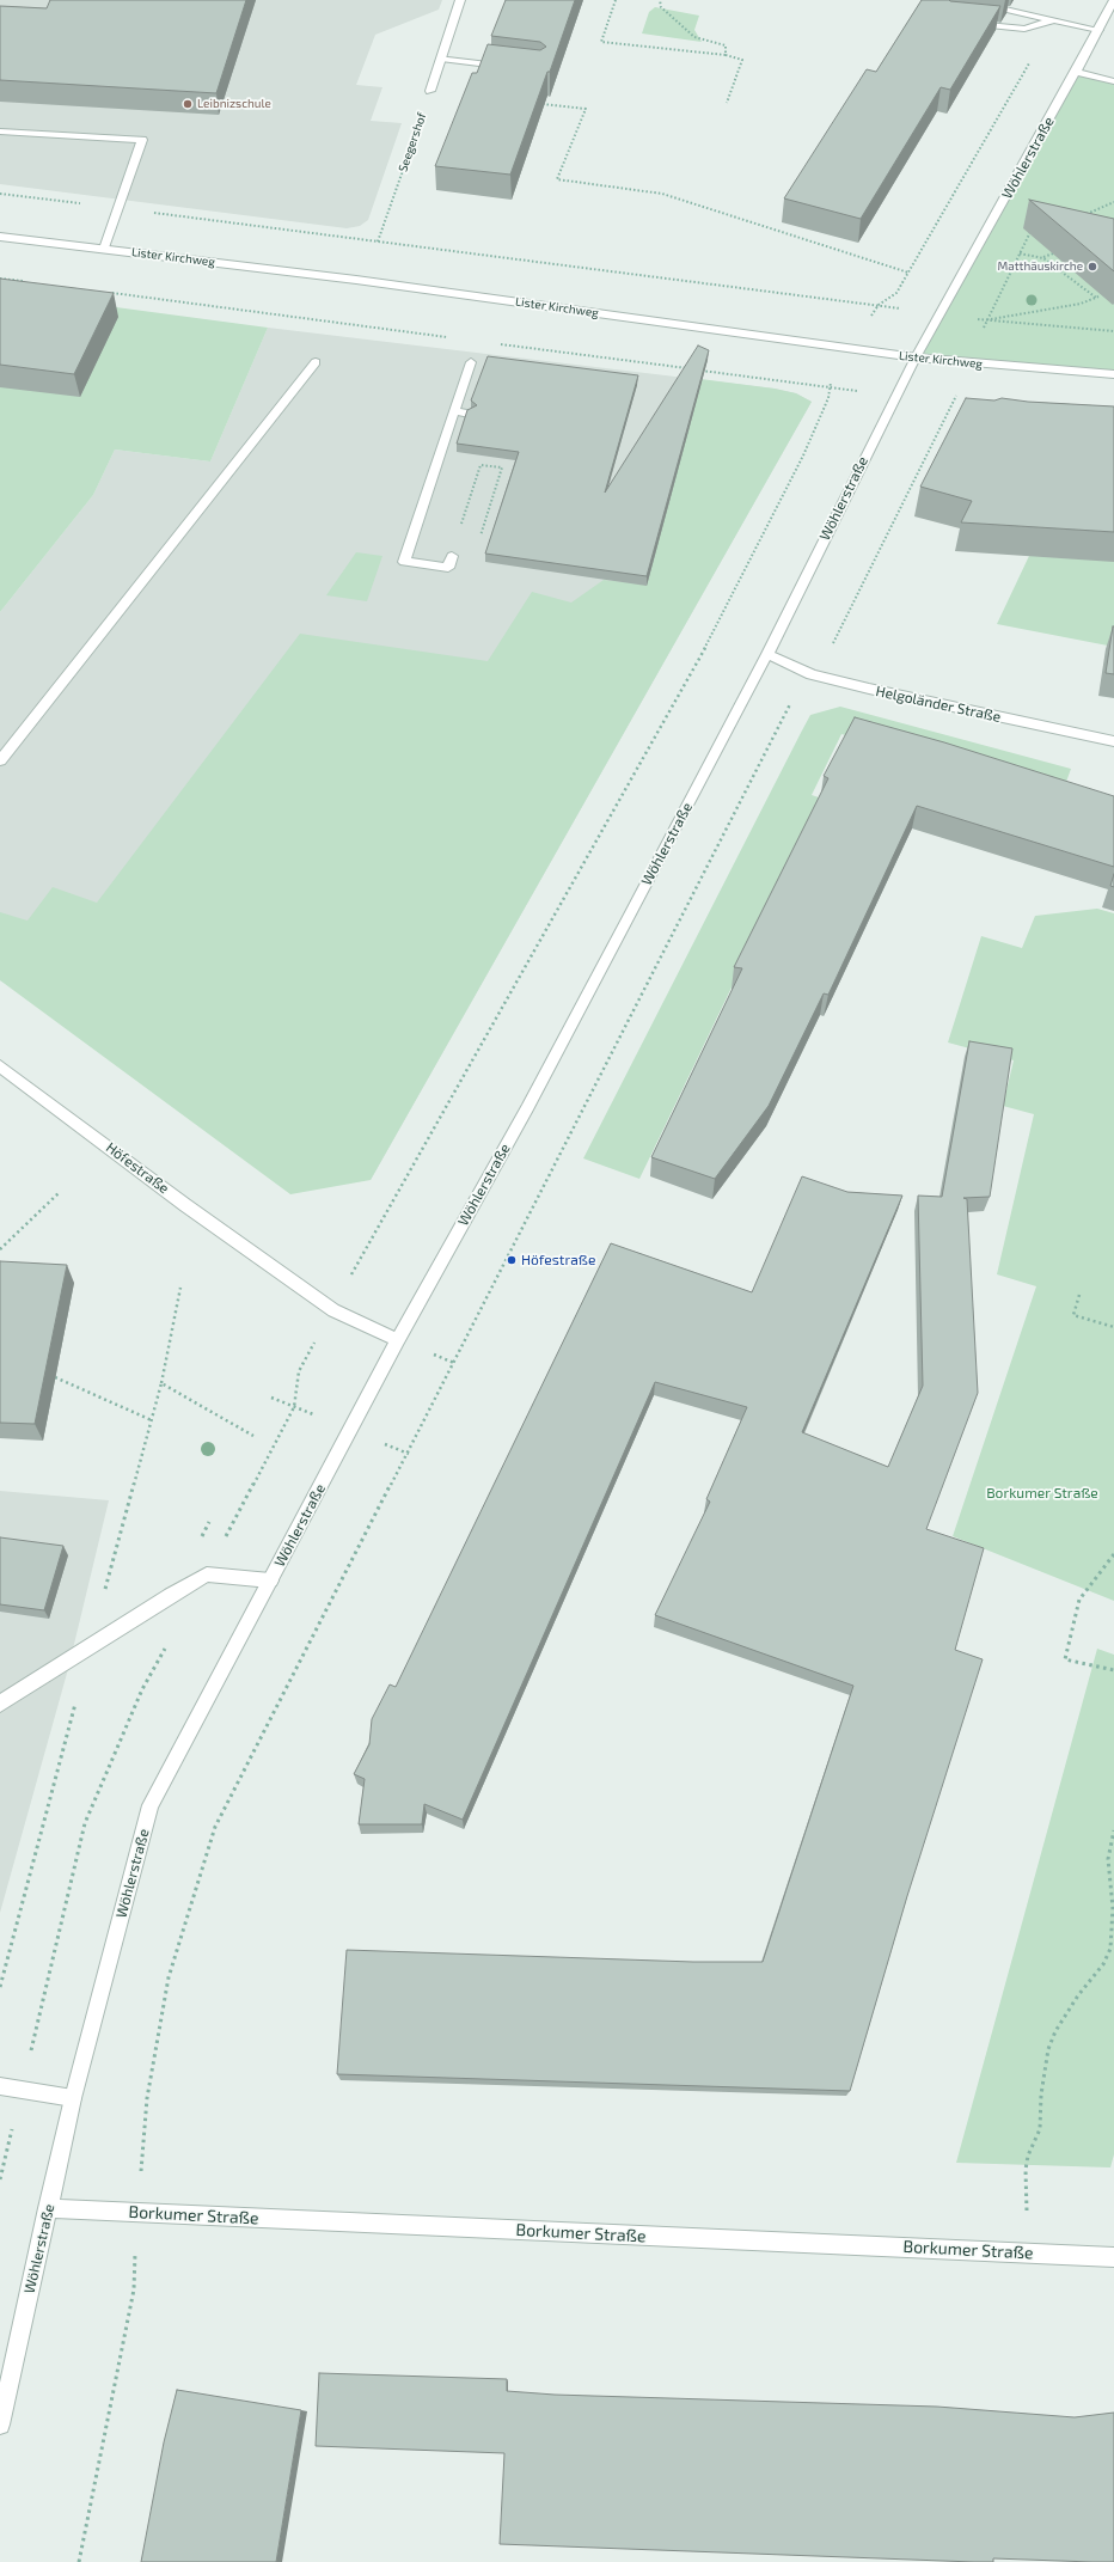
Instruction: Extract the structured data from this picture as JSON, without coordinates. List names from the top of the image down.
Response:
{
  "streets": {
    "street": [
      "Wöhlerstraße",
      "Lister Kirchweg",
      "Helgoländer Straße",
      "Höfestraße",
      "Borkumer Straße"
    ],
    "path": ["Seegershof"]
  },
  "crossings": [
    ["Seegershof", "Lister Kirchweg"],
    ["Wöhlerstraße", "Lister Kirchweg"],
    ["Wöhlerstraße", "Helgoländer Straße"],
    ["Wöhlerstraße", "Höfestraße"],
    ["Wöhlerstraße", "Borkumer Straße"]
  ],
  "parks": ["Borkumer Straße"],
  "places": ["Leibnizschule", "Matthäuskirche", "Höfestraße"]
}
